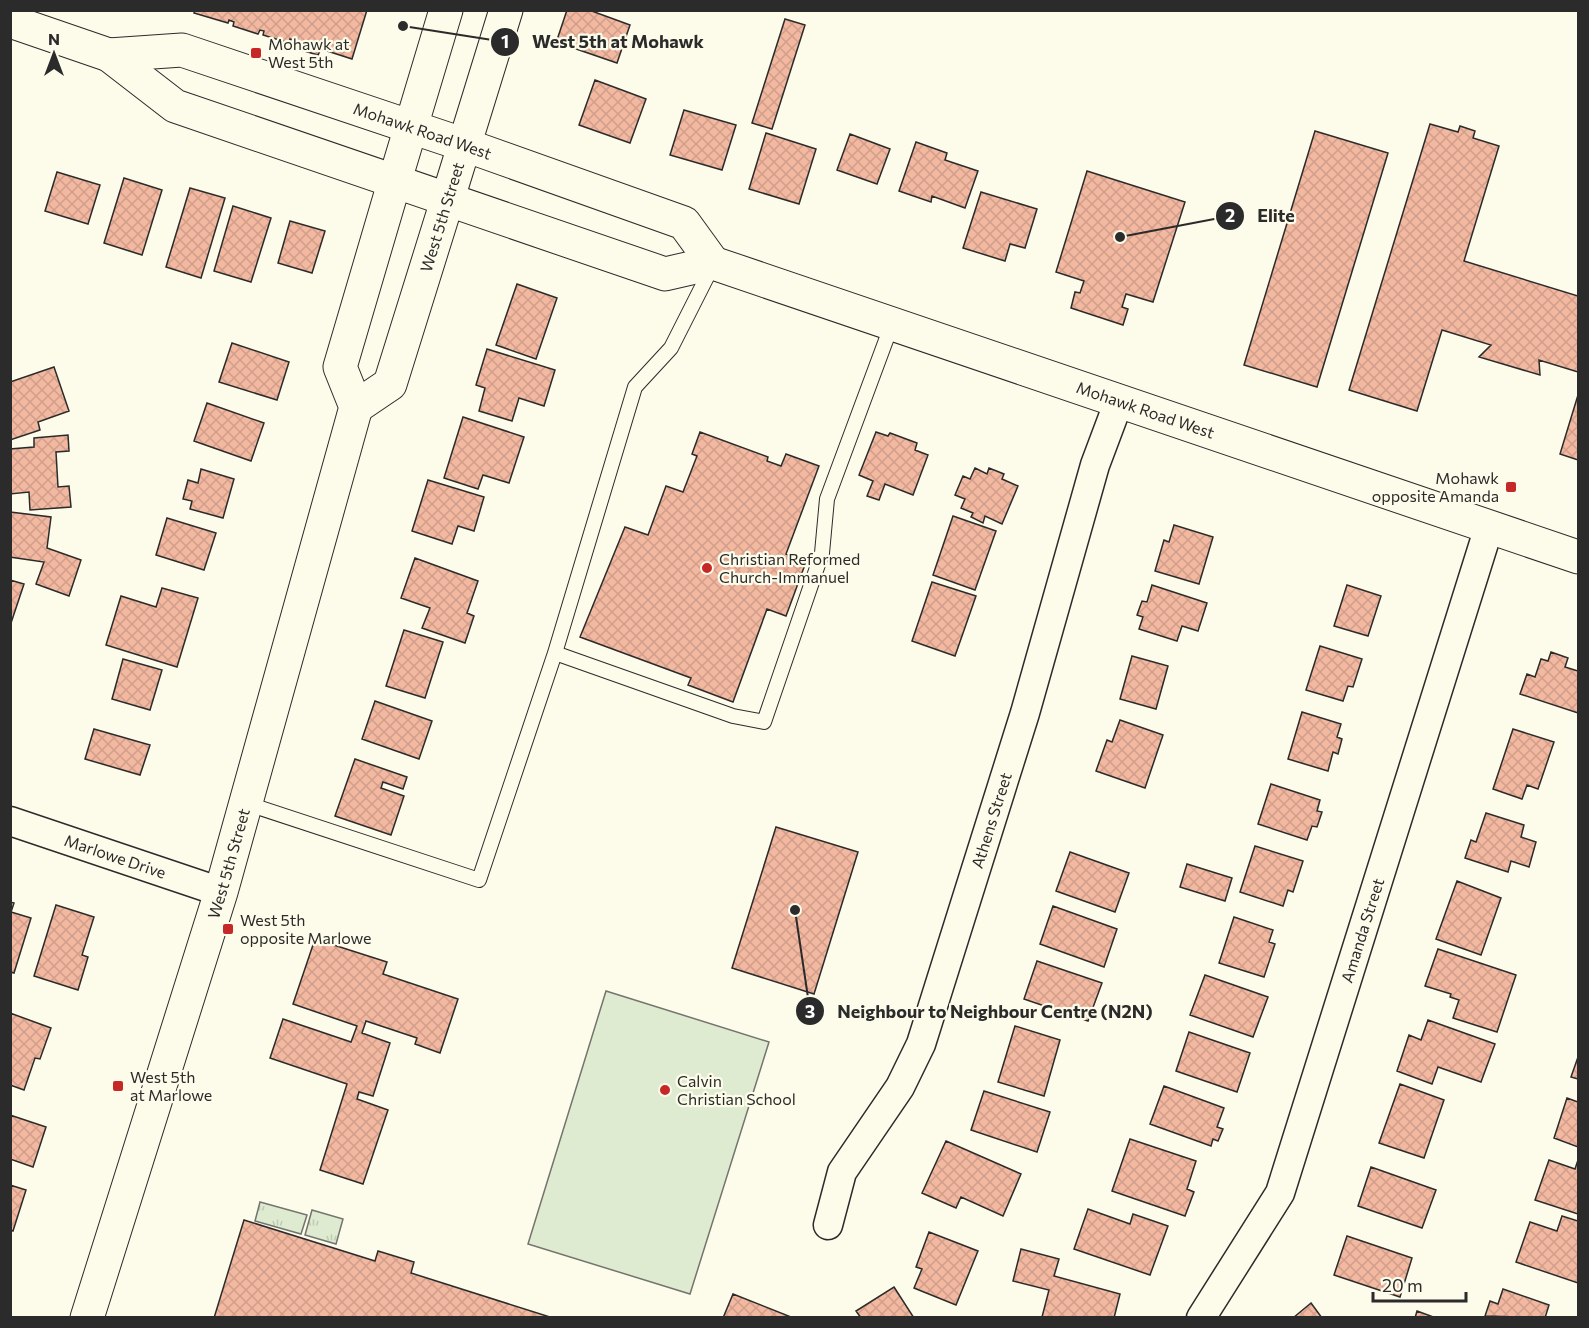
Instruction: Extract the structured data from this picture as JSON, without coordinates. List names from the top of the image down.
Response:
{
  "streets": {
    "main road": ["Mohawk Road West", "West 5th Street"],
    "street": ["Athens Street", "Marlowe Drive", "Amanda Street"]
  },
  "crossings": [
    ["Mohawk Road West", "West 5th Street"],
    ["Mohawk Road West", "Athens Street"],
    ["Mohawk Road West", "Amanda Street"],
    ["West 5th Street", "Marlowe Drive"]
  ],
  "places": {
    "other": [
      "West 5th at Mohawk",
      "Elite",
      "Christian Reformed Church-Immanuel",
      "Neighbour to Neighbour Centre (N2N)",
      "Calvin Christian School"
    ],
    "transit": [
      "Mohawk at West 5th",
      "Mohawk opposite Amanda",
      "West 5th opposite Marlowe",
      "West 5th at Marlowe"
    ]
  },
  "scale_bar": "20 m",
  "north": "top"
}
